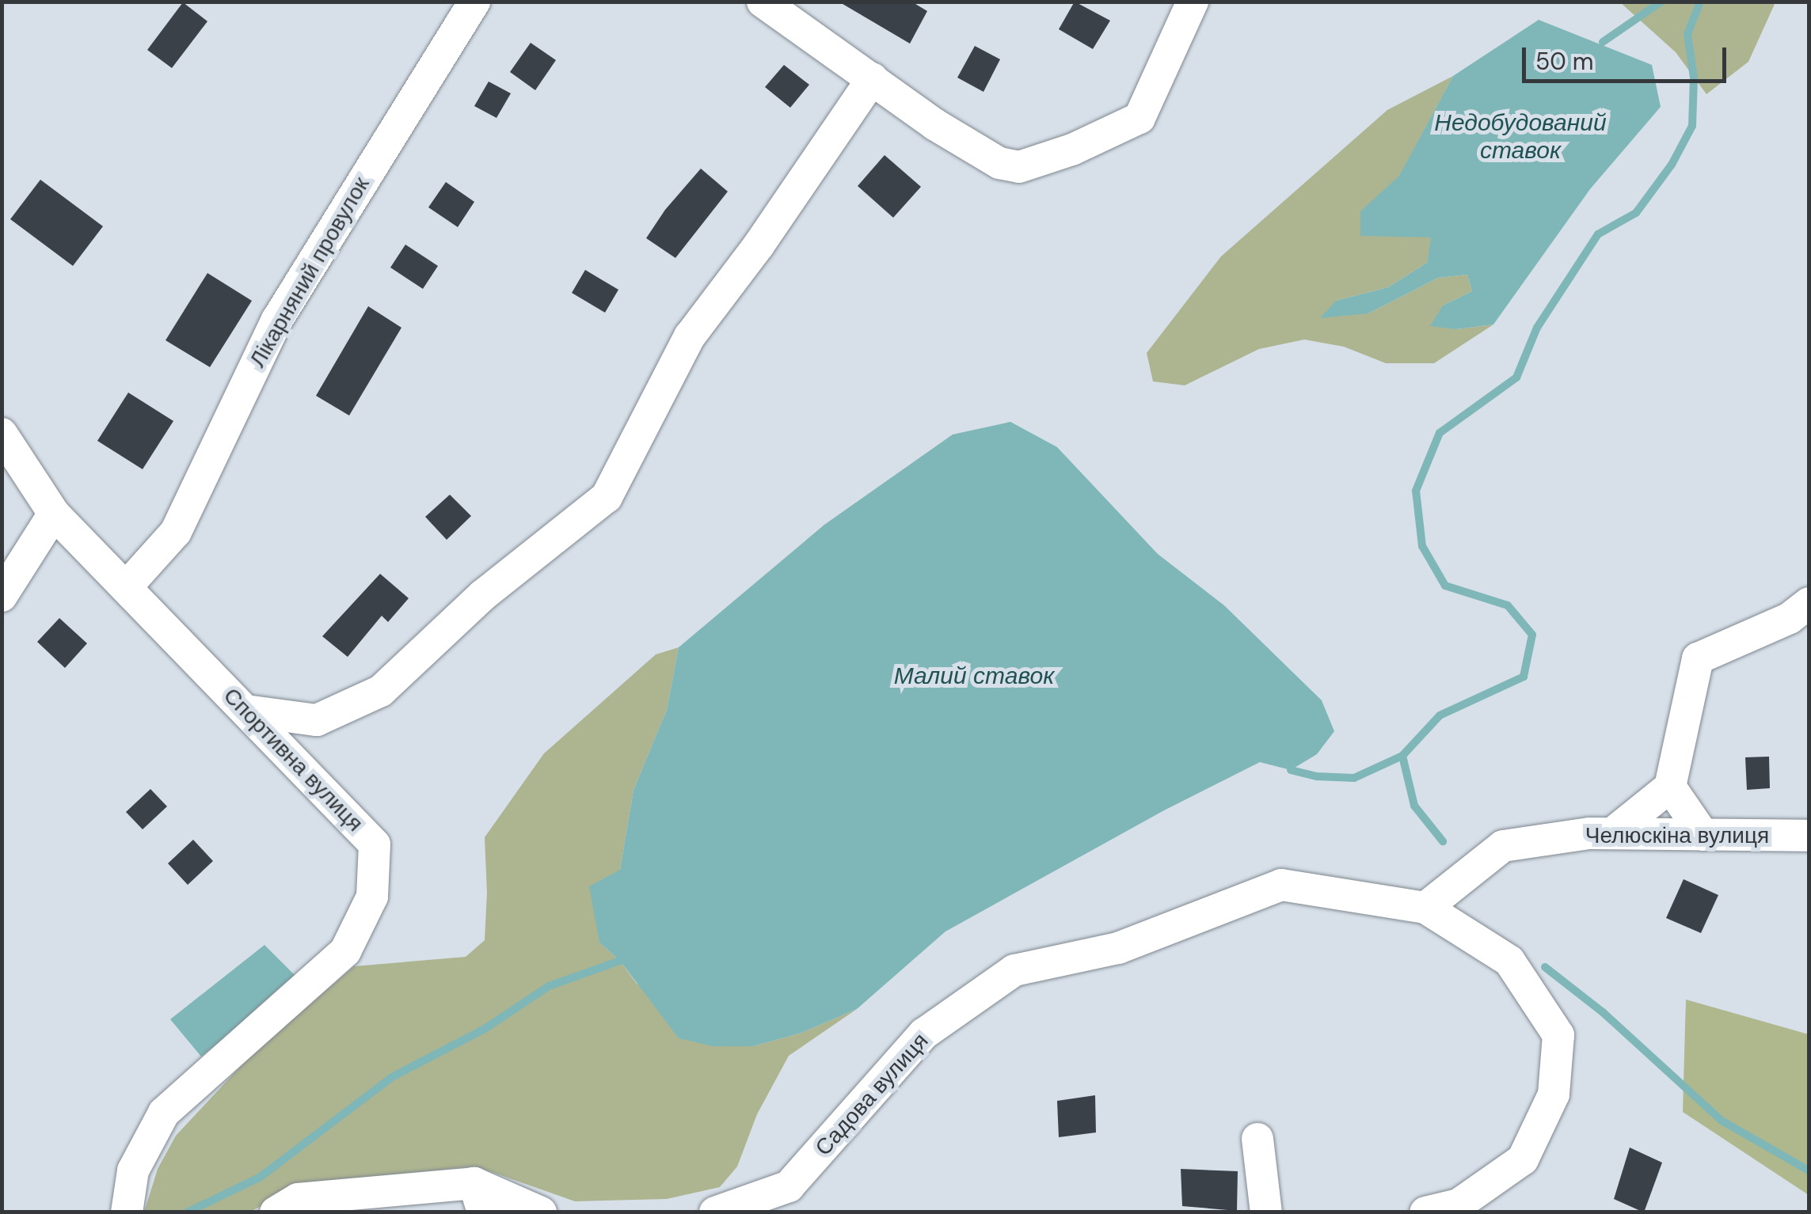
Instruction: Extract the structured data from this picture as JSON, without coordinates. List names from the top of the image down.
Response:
{
  "streets": {
    "street": [
      "Лікарняний провулок",
      "Спортивна вулиця",
      "Челюскіна вулиця",
      "Садова вулиця"
    ]
  },
  "crossings": [
    ["Лікарняний провулок", "Спортивна вулиця"],
    ["Челюскіна вулиця", "Садова вулиця"]
  ],
  "water": ["Недобудований ставок", "Малий ставок"],
  "scale_bar": "50 m"
}
